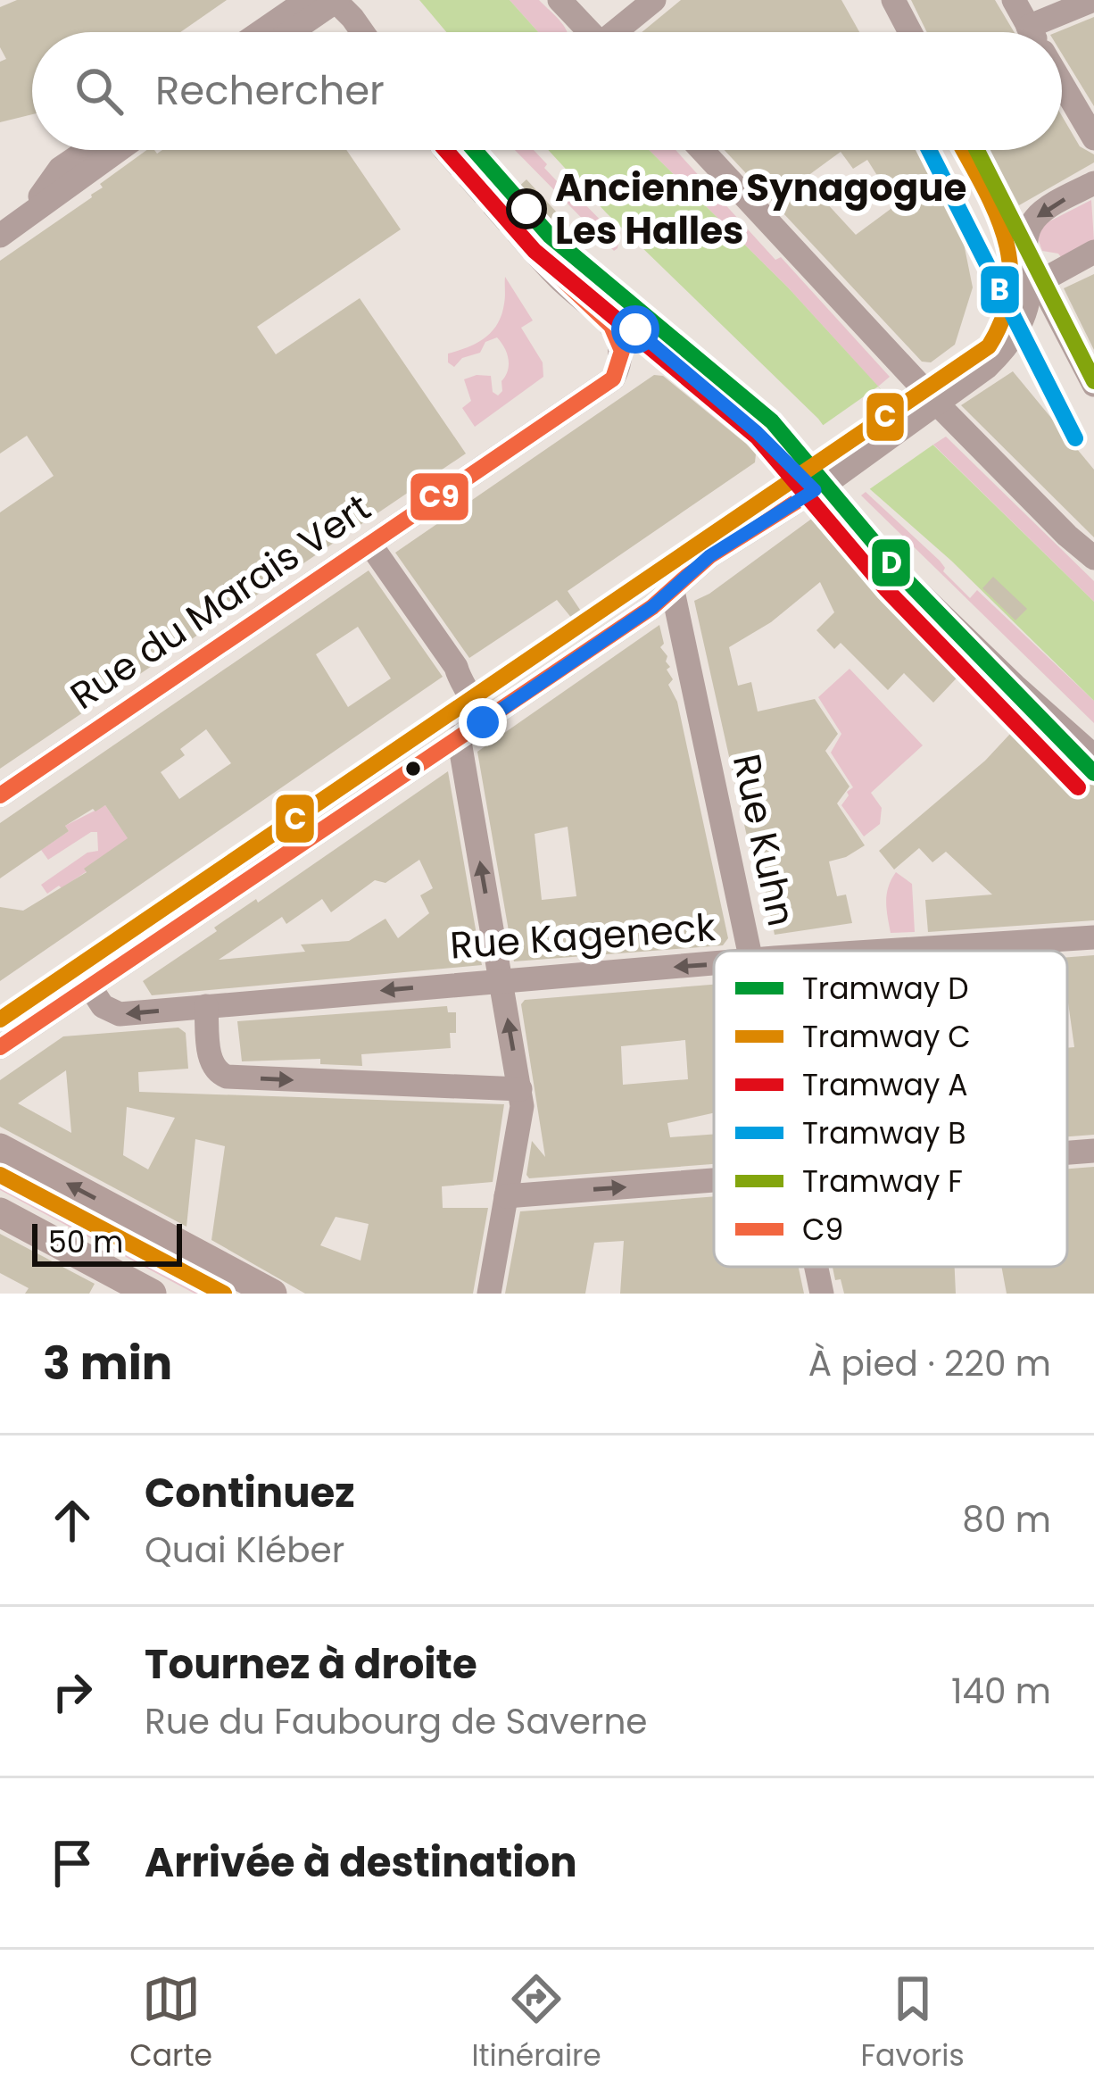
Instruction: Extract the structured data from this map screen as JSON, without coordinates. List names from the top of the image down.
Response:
{
  "streets": {
    "street": ["Rue du Marais Vert", "Rue Kuhn", "Rue Kageneck"]
  },
  "one_way": ["Rue Kageneck"],
  "places": ["Ancienne Synagogue Les Halles"],
  "lines": [
    "tram line D",
    "tram line C",
    "tram line A",
    "tram line B",
    "tram line F",
    "transit line C9"
  ],
  "legend": [
    "Tramway D",
    "Tramway C",
    "Tramway A",
    "Tramway B",
    "Tramway F",
    "C9"
  ],
  "scale_bar": "50 m",
  "page": {
    "search": "Rechercher",
    "scale": "50 m",
    "heading": ["3 min", "À pied · 220 m"],
    "list": [
      ["Continuez", "Quai Kléber", "80 m"],
      ["Tournez à droite", "Rue du Faubourg de Saverne", "140 m"],
      "Arrivée à destination"
    ],
    "nav": ["Carte", "Itinéraire", "Favoris"]
  }
}
